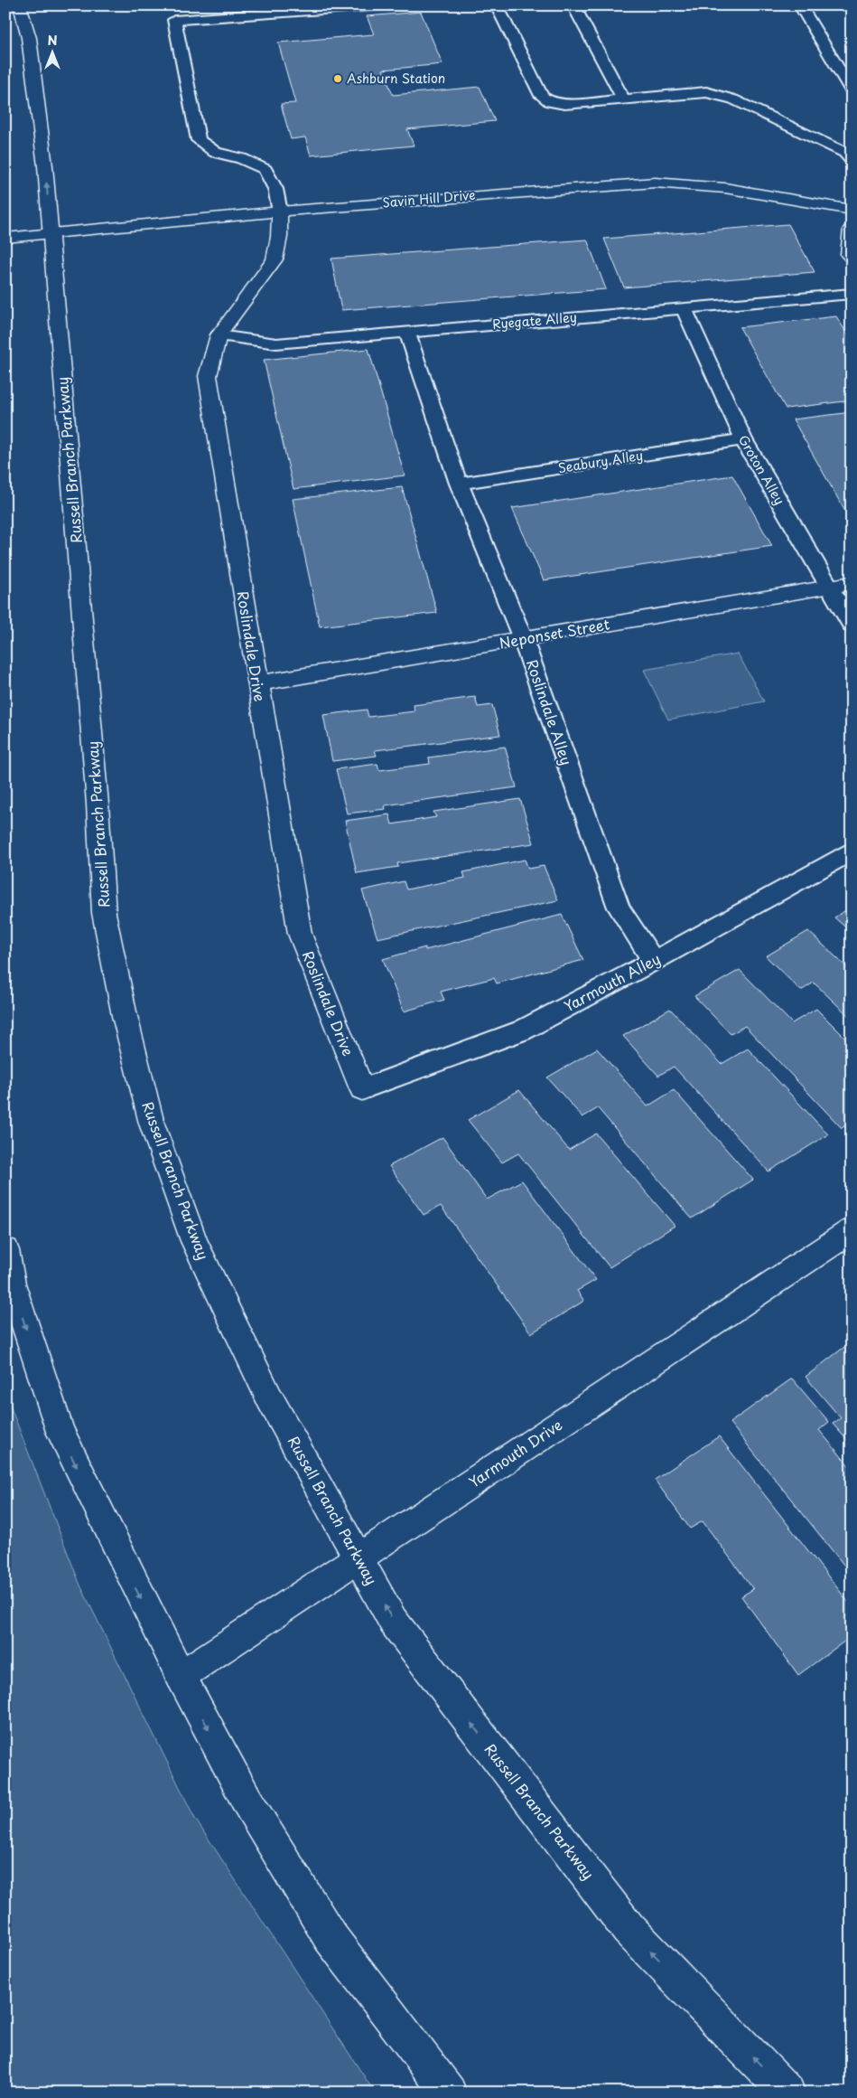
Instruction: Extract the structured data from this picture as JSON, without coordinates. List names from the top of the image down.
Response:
{
  "streets": {
    "street": [
      "Savin Hill Drive",
      "Russell Branch Parkway",
      "Neponset Street",
      "Roslindale Drive",
      "Yarmouth Drive"
    ],
    "lane": [
      "Ryegate Alley",
      "Seabury Alley",
      "Groton Alley",
      "Roslindale Alley",
      "Yarmouth Alley"
    ]
  },
  "crossings": [
    ["Savin Hill Drive", "Russell Branch Parkway"],
    ["Savin Hill Drive", "Roslindale Drive"],
    ["Ryegate Alley", "Groton Alley"],
    ["Ryegate Alley", "Roslindale Drive"],
    ["Ryegate Alley", "Roslindale Alley"],
    ["Russell Branch Parkway", "Yarmouth Drive"],
    ["Seabury Alley", "Groton Alley"],
    ["Seabury Alley", "Roslindale Alley"],
    ["Groton Alley", "Neponset Street"],
    ["Neponset Street", "Roslindale Drive"],
    ["Neponset Street", "Roslindale Alley"],
    ["Roslindale Drive", "Yarmouth Alley"],
    ["Roslindale Alley", "Yarmouth Alley"]
  ],
  "one_way": ["Russell Branch Parkway"],
  "places": ["Ashburn Station"],
  "north": "top"
}
